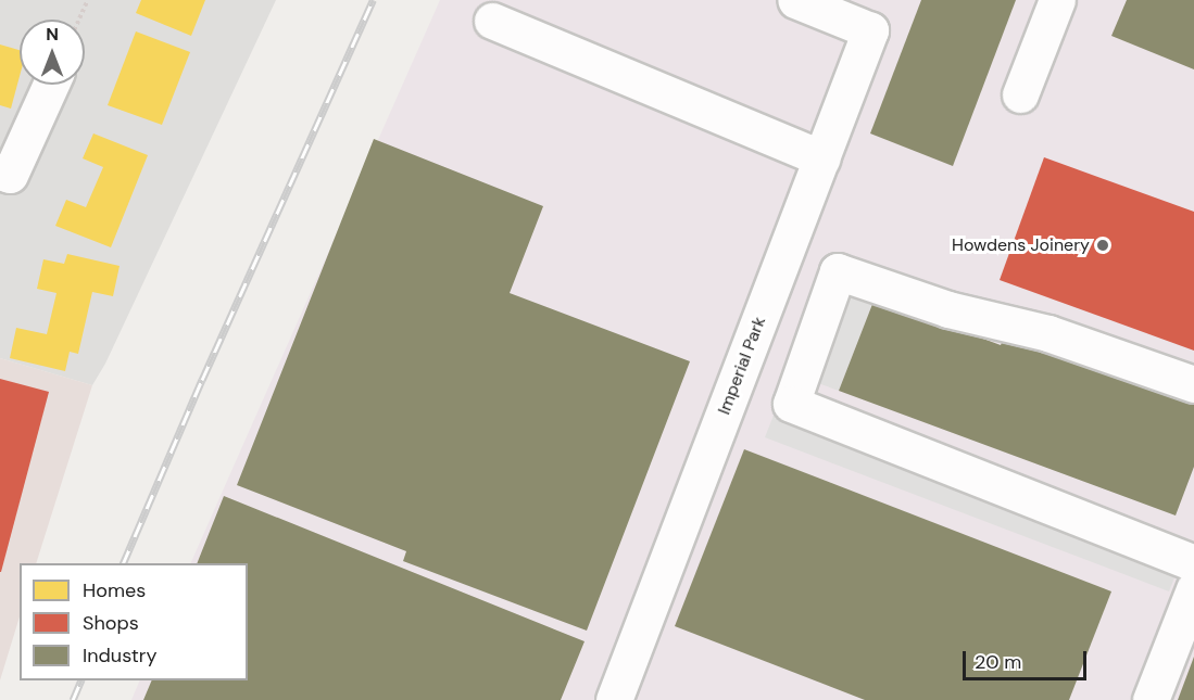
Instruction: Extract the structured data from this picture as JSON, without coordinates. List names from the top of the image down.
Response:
{
  "streets": {
    "street": ["Imperial Park"]
  },
  "places": ["Howdens Joinery"],
  "legend": ["Homes", "Shops", "Industry"],
  "scale_bar": "20 m",
  "north": "top"
}
